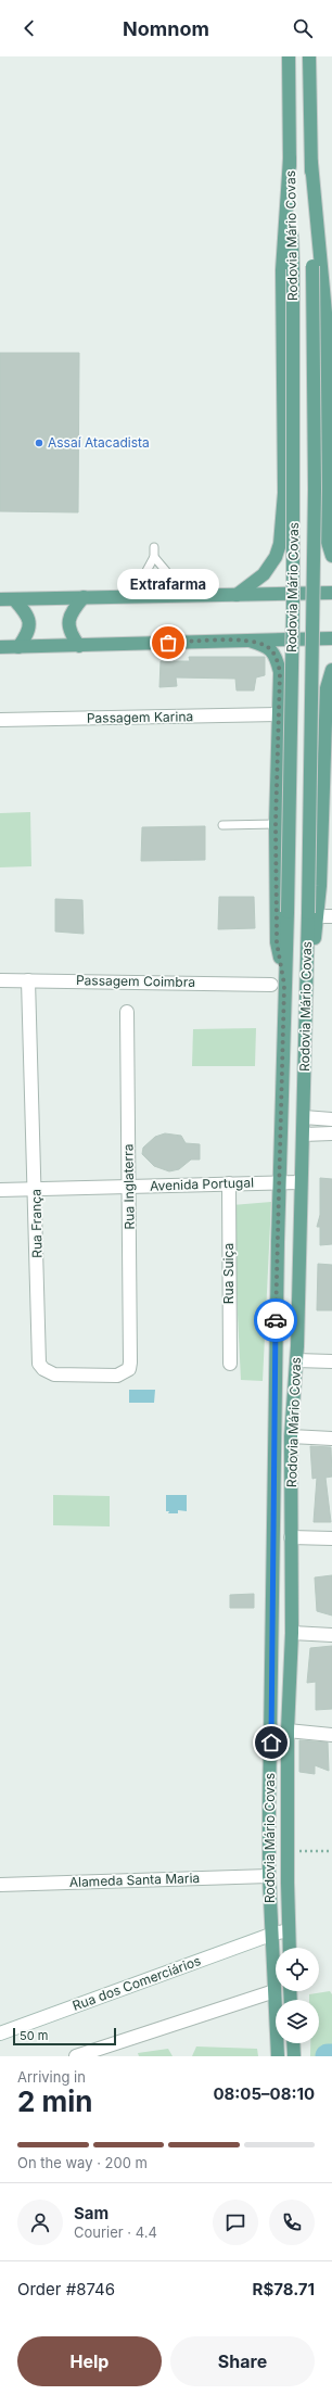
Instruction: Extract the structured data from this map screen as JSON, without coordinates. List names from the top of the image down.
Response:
{
  "streets": {
    "main road": ["Rodovia Mário Covas"],
    "street": [
      "Passagem Karina",
      "Passagem Coimbra",
      "Avenida Portugal",
      "Rua Inglaterra",
      "Rua França",
      "Rua Suiça",
      "Alameda Santa Maria",
      "Rua dos Comerciários"
    ]
  },
  "crossings": [
    ["Rodovia Mário Covas", "Avenida Portugal"],
    ["Rodovia Mário Covas", "Alameda Santa Maria"],
    ["Rodovia Mário Covas", "Rua dos Comerciários"],
    ["Passagem Coimbra", "Rua França"],
    ["Avenida Portugal", "Rua Inglaterra"],
    ["Avenida Portugal", "Rua França"],
    ["Avenida Portugal", "Rua Suiça"],
    ["Rua Inglaterra", "Rua França"]
  ],
  "places": ["Assaí Atacadista", "Extrafarma"],
  "scale_bar": "50 m",
  "page": {
    "header": "Nomnom",
    "bubble": "Extrafarma",
    "scale": "50 m",
    "heading": ["2 min", "Arriving in", "08:05–08:10"],
    "panel": [
      "Sam",
      "Courier · 4.4",
      "Order #8746",
      "R$78.71"
    ],
    "bar": "On the way · 200 m",
    "buttons": ["Help", "Share"]
  }
}
